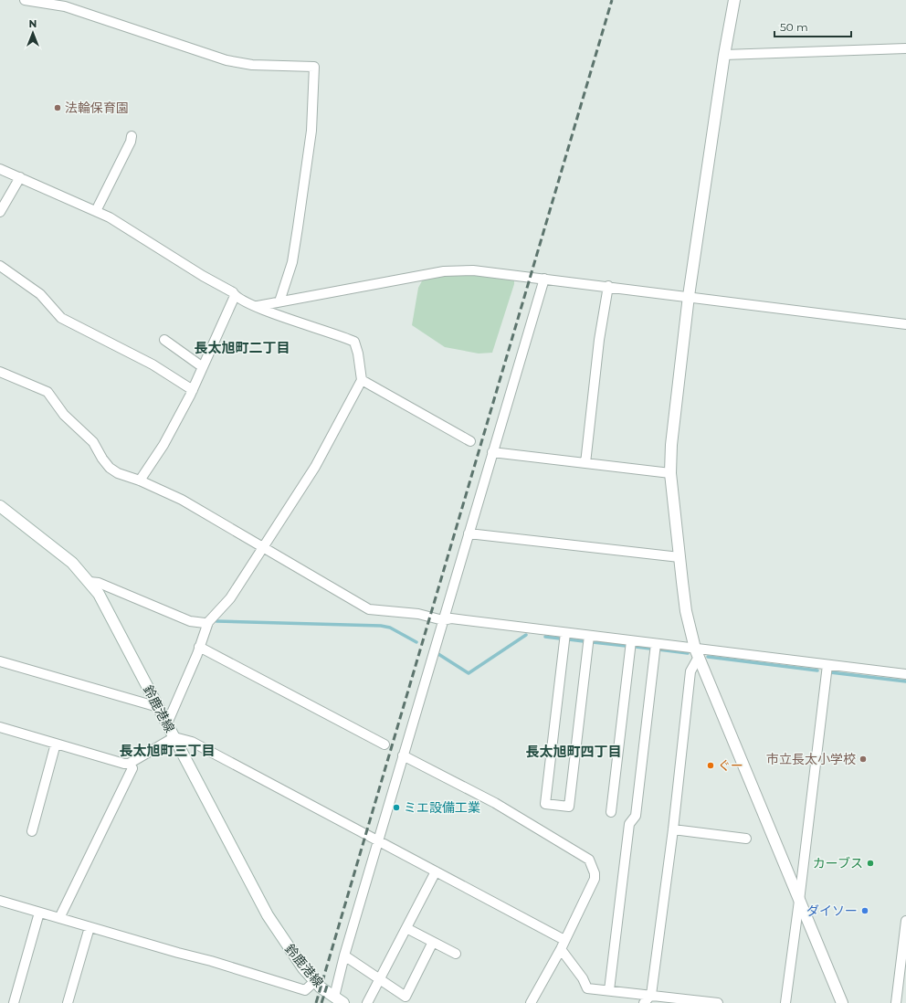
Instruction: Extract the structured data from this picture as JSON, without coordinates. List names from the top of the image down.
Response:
{
  "streets": {
    "street": ["鈴鹿港線"]
  },
  "districts": ["長太旭町二丁目", "長太旭町三丁目", "長太旭町四丁目"],
  "places": [
    "法輪保育園",
    "市立長太小学校",
    "ぐー",
    "ミエ設備工業",
    "カーブス",
    "ダイソー"
  ],
  "scale_bar": "50 m",
  "north": "top"
}
